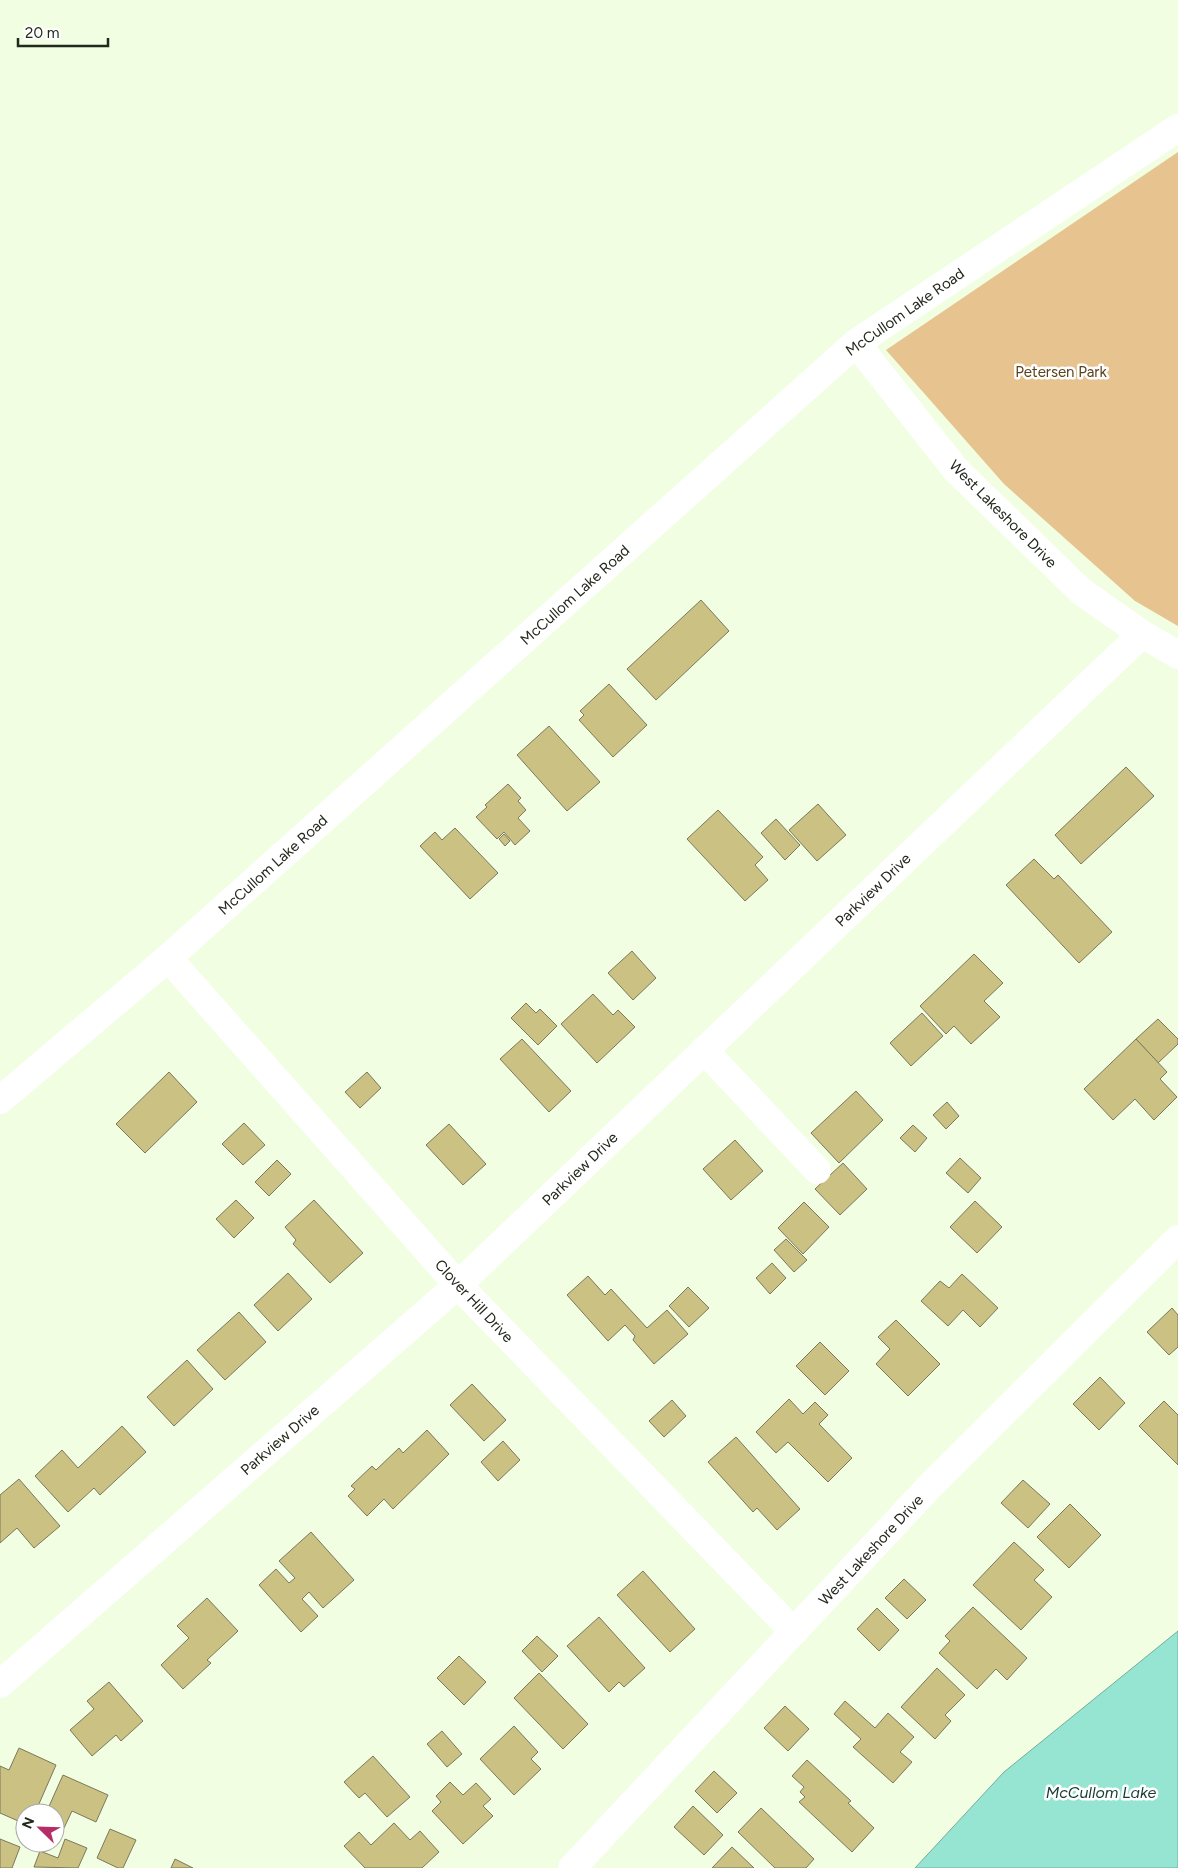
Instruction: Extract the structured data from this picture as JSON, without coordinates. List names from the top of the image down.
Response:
{
  "streets": {
    "street": [
      "McCullom Lake Road",
      "West Lakeshore Drive",
      "Parkview Drive",
      "Clover Hill Drive"
    ]
  },
  "crossings": [
    ["McCullom Lake Road", "West Lakeshore Drive"],
    ["McCullom Lake Road", "Clover Hill Drive"],
    ["West Lakeshore Drive", "Parkview Drive"],
    ["West Lakeshore Drive", "Clover Hill Drive"],
    ["Parkview Drive", "Clover Hill Drive"]
  ],
  "water": ["McCullom Lake"],
  "parks": ["Petersen Park"],
  "scale_bar": "20 m",
  "north": "top left"
}
